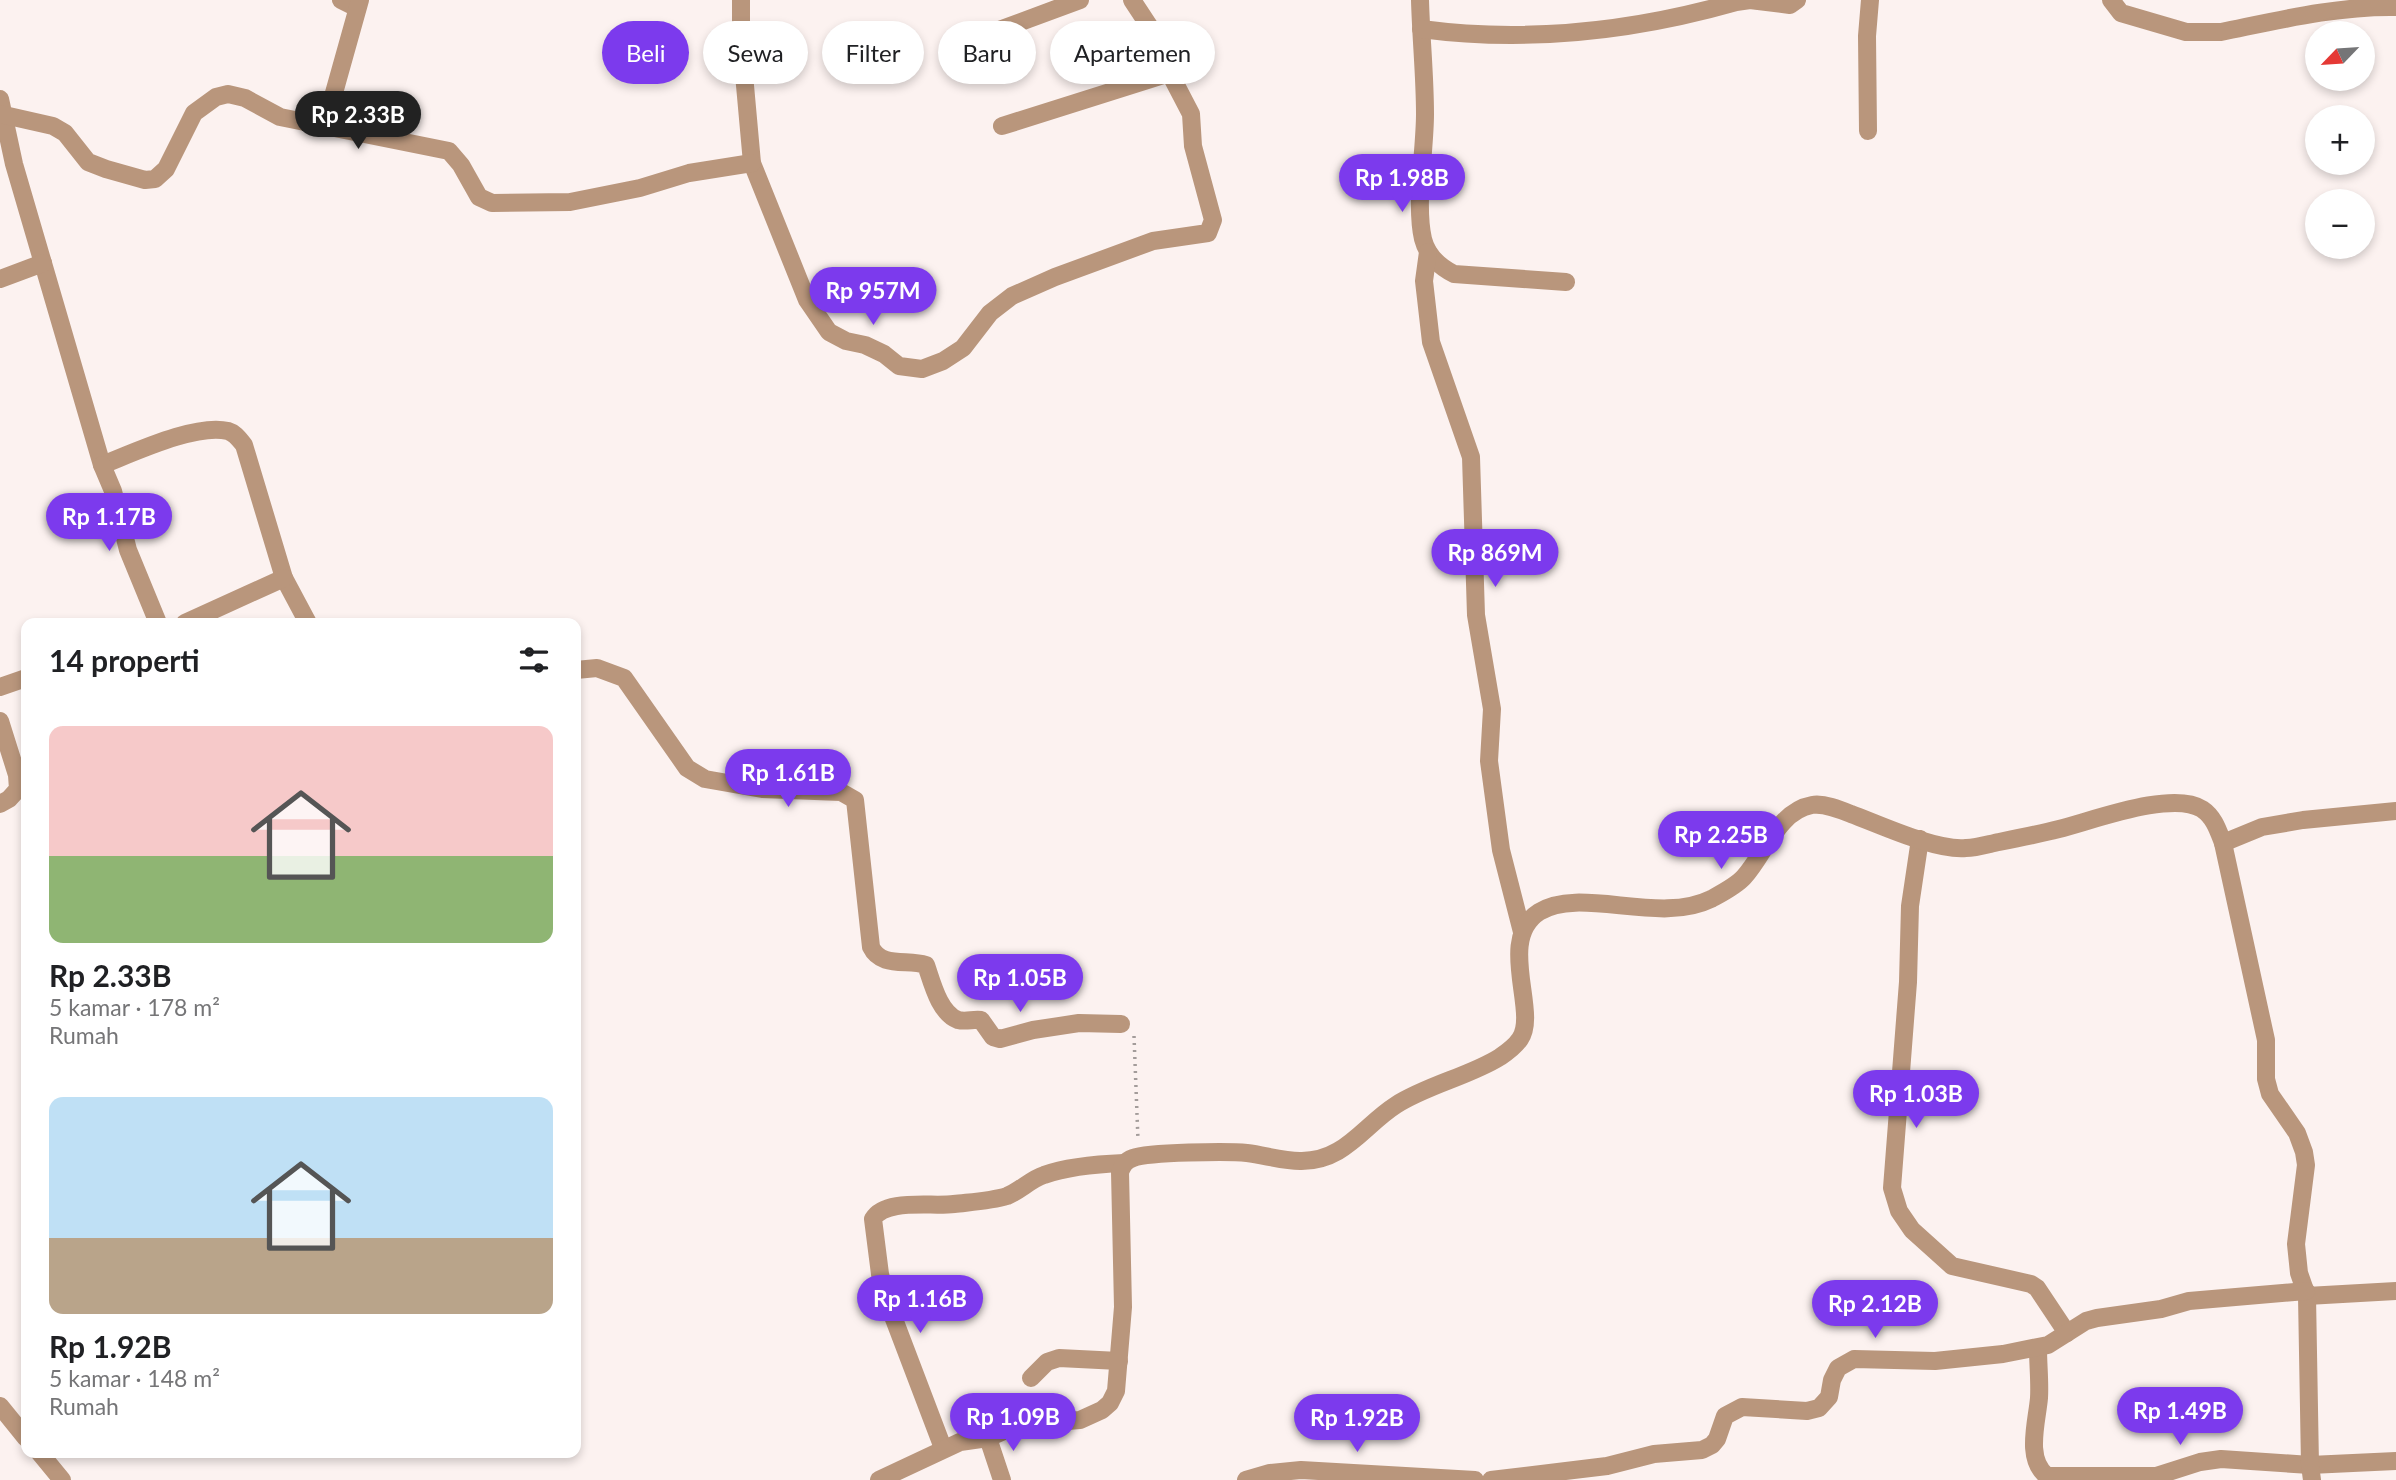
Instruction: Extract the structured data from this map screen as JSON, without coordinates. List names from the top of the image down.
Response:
{
  "north": "bottom left",
  "page": {
    "map_buttons": ["+", "−"],
    "chip": [
      "Beli",
      "Sewa",
      "Filter",
      "Baru",
      "Apartemen"
    ],
    "price": [
      "Rp 2.33B",
      "Rp 1.98B",
      "Rp 957M",
      "Rp 1.17B",
      "Rp 869M",
      "Rp 1.61B",
      "Rp 2.25B",
      "Rp 1.05B",
      "Rp 1.03B",
      "Rp 1.16B",
      "Rp 2.12B",
      "Rp 1.49B",
      "Rp 1.09B",
      "Rp 1.92B"
    ],
    "heading": "14 properti",
    "list": [
      {
        "name": "Rp 2.33B",
        "note": "5 kamar · 178 m² · Rumah"
      },
      {
        "name": "Rp 1.92B",
        "note": "5 kamar · 148 m² · Rumah"
      }
    ]
  }
}
